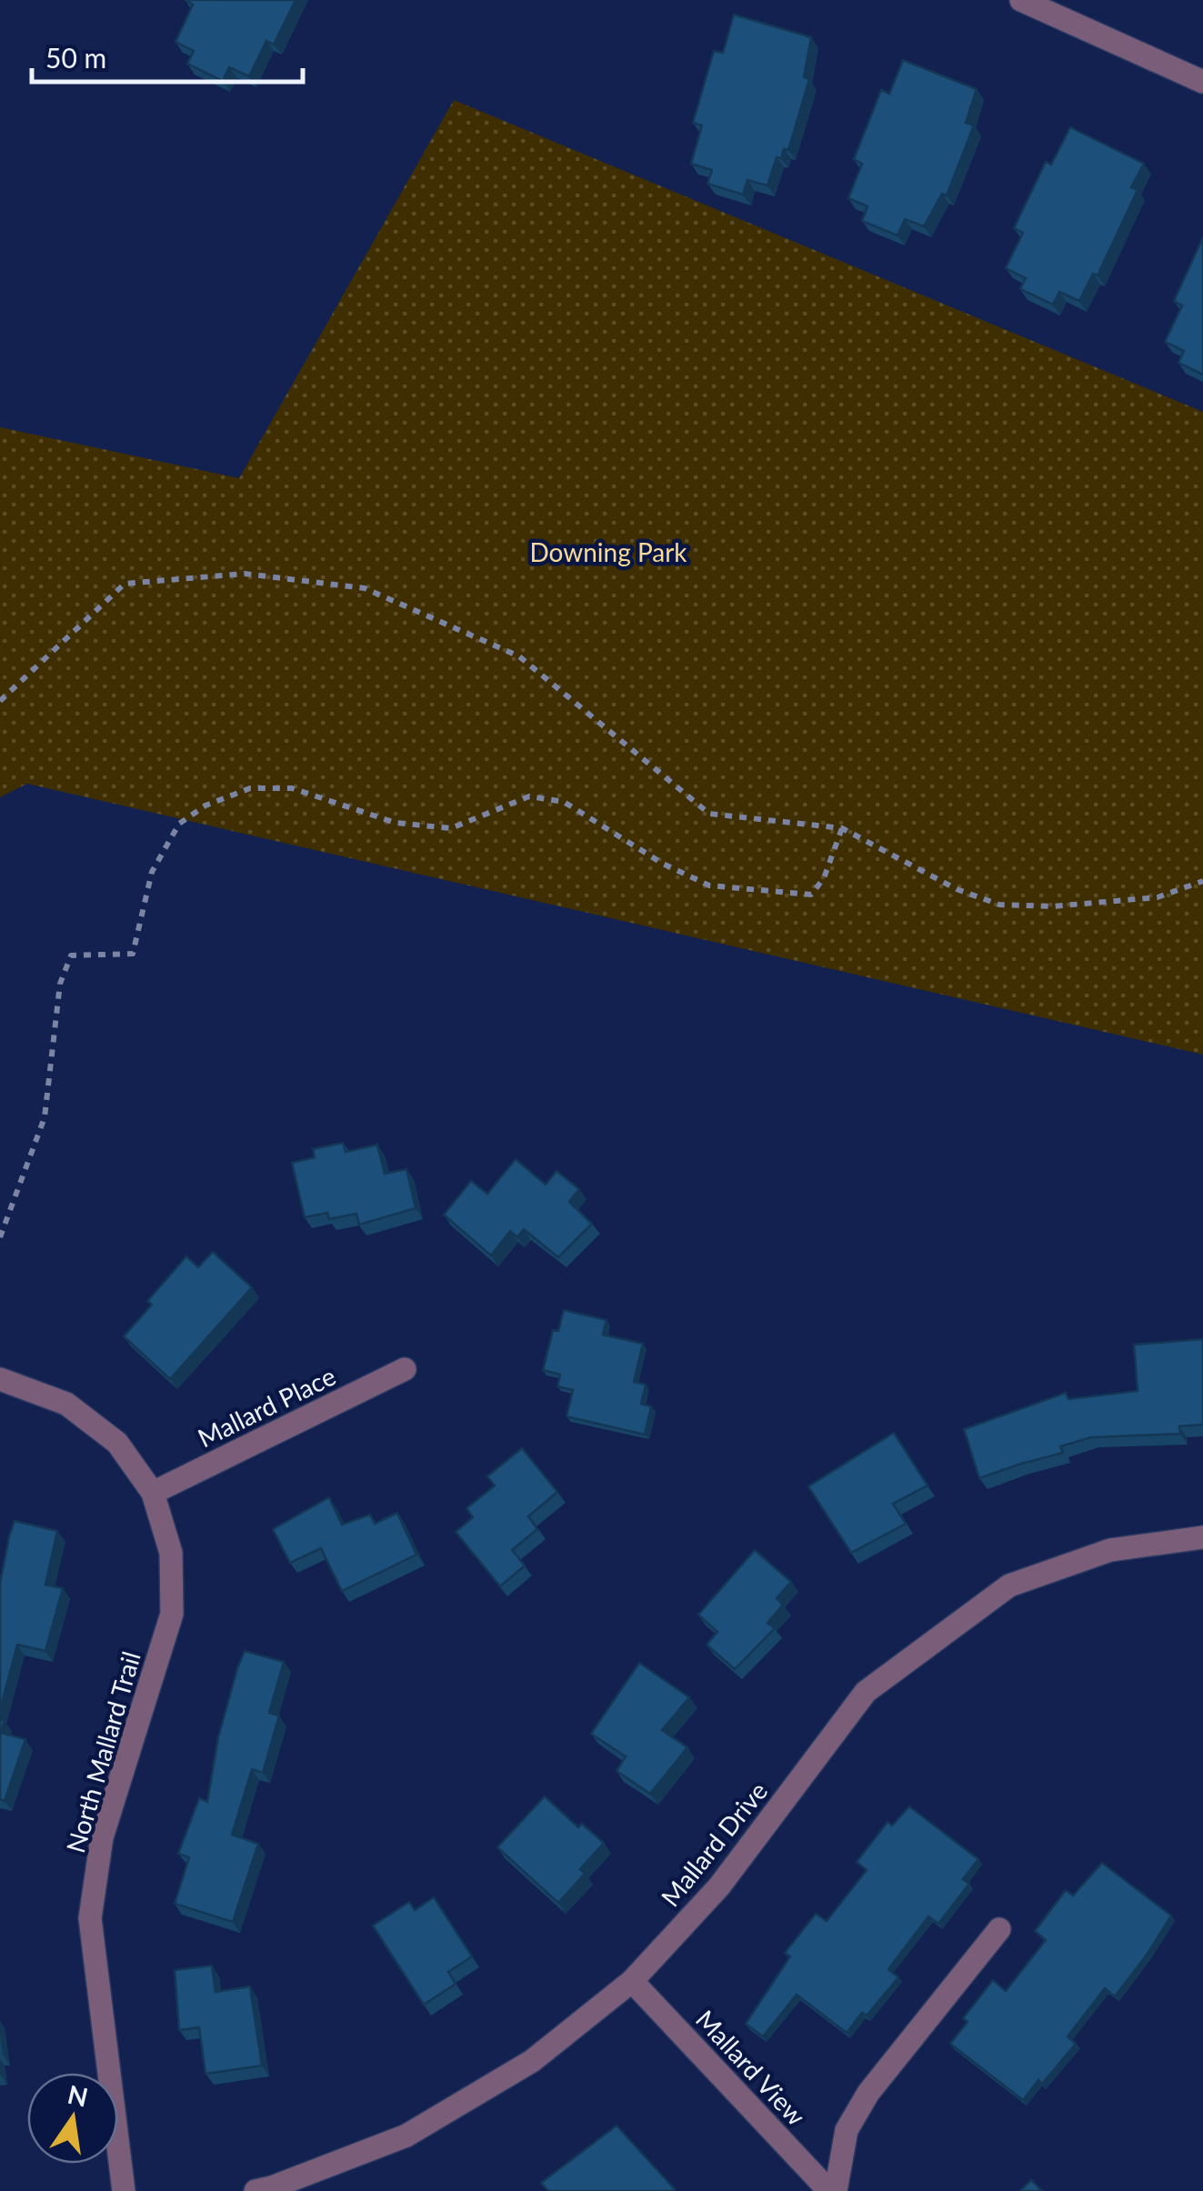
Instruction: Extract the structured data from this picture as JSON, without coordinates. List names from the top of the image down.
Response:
{
  "streets": {
    "street": [
      "Mallard Place",
      "North Mallard Trail",
      "Mallard Drive",
      "Mallard View"
    ]
  },
  "crossings": [
    ["Mallard Place", "North Mallard Trail"],
    ["Mallard Drive", "Mallard View"]
  ],
  "parks": ["Downing Park"],
  "scale_bar": "50 m",
  "north": "top"
}
